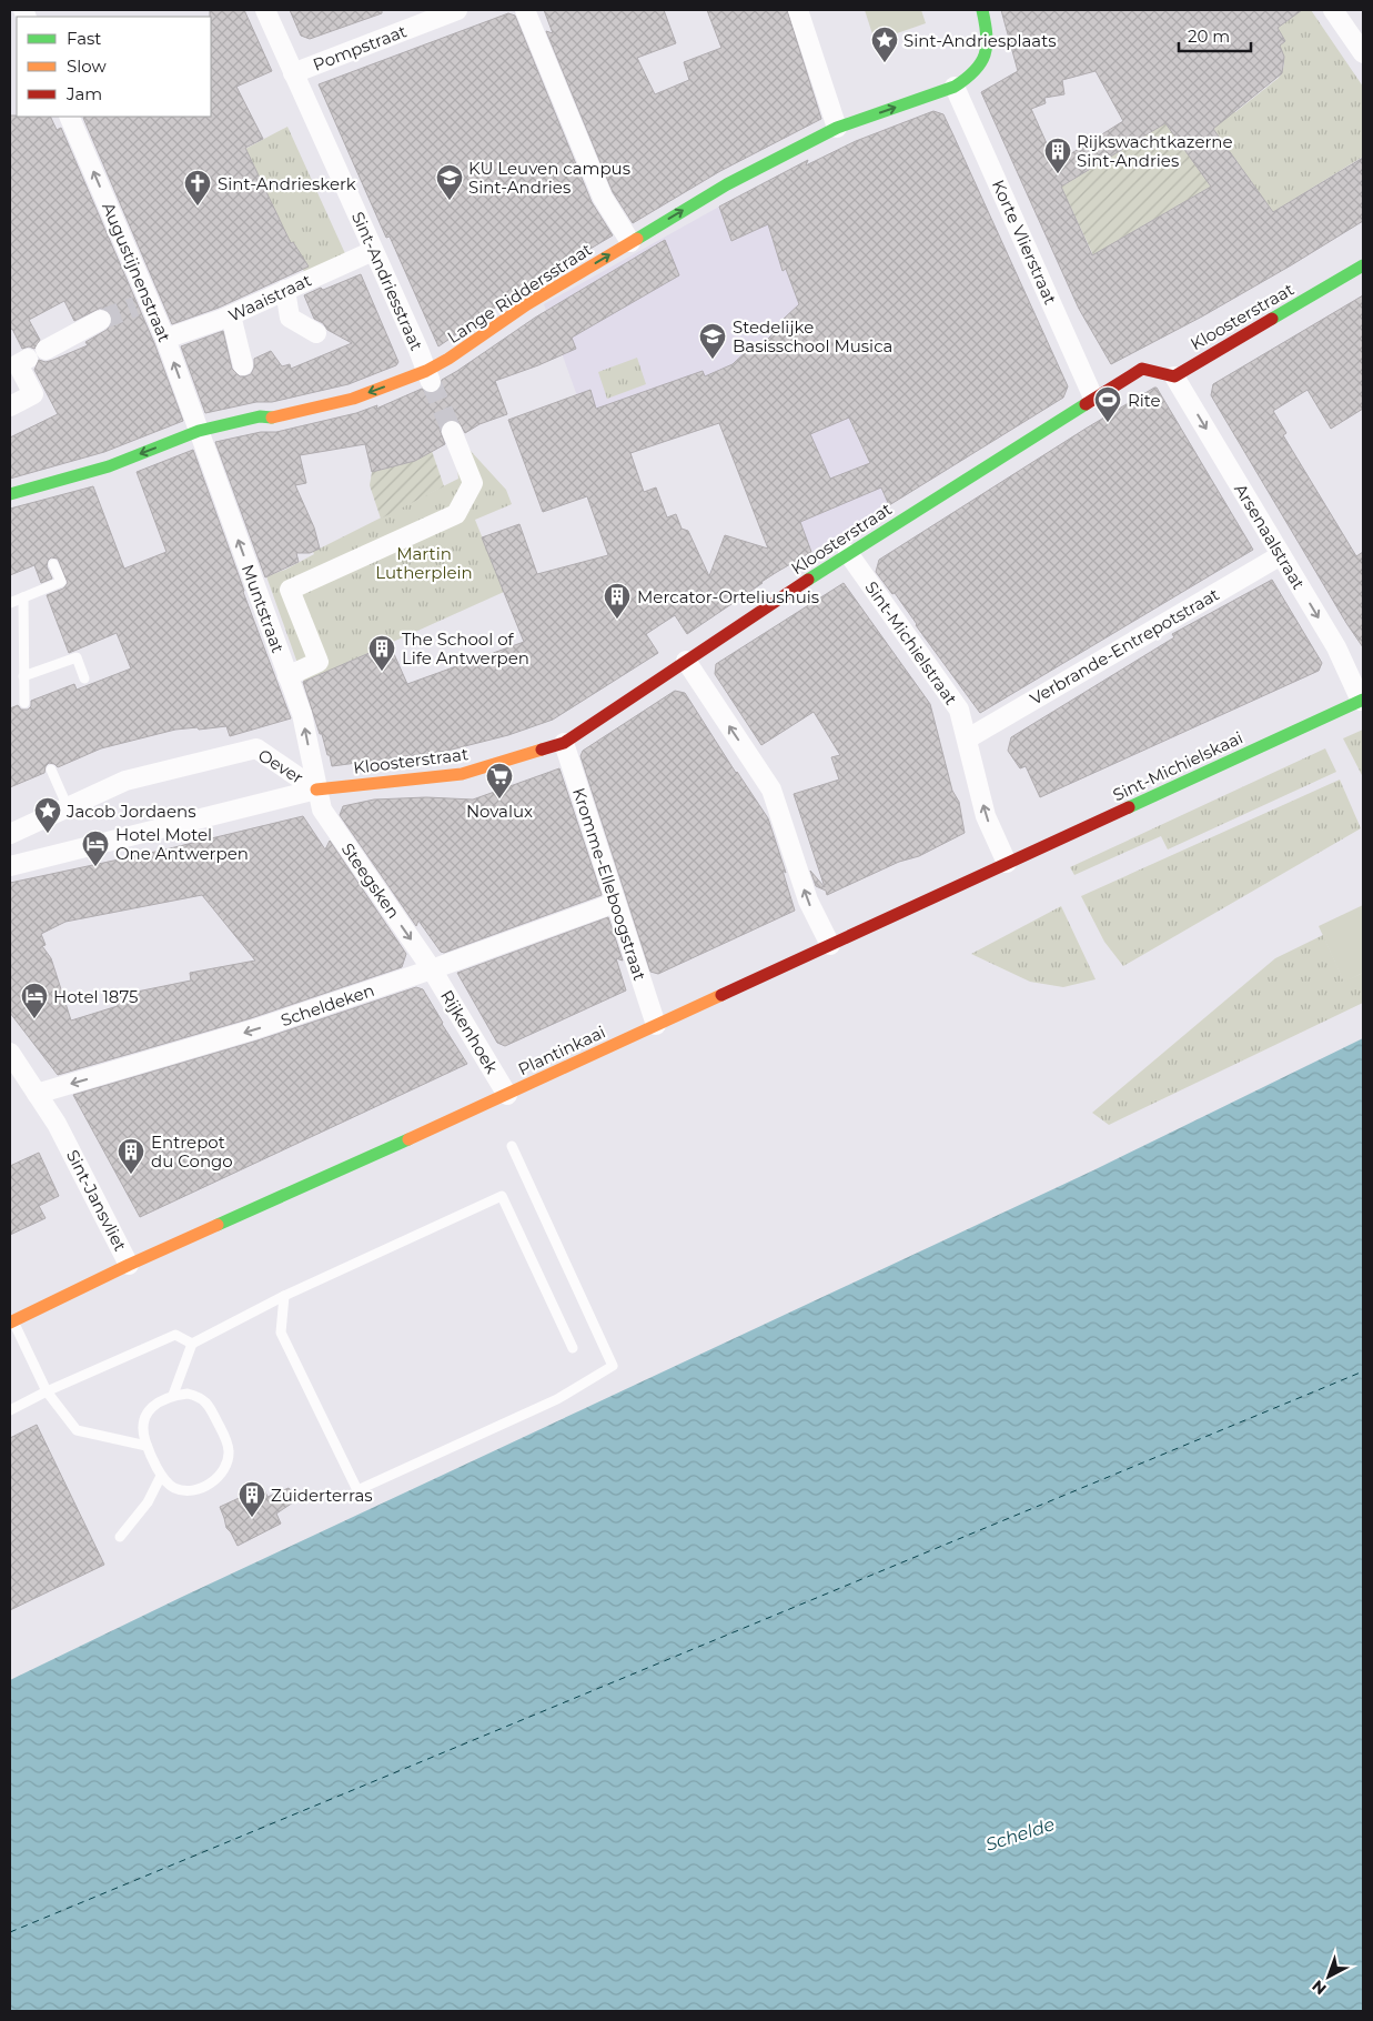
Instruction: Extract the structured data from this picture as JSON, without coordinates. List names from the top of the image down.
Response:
{
  "streets": {
    "street": [
      "Pompstraat",
      "Korte Vlierstraat",
      "Augustijnenstraat",
      "Sint-Andriesstraat",
      "Lange Riddersstraat",
      "Waaistraat",
      "Kloosterstraat",
      "Arsenaalstraat",
      "Muntstraat",
      "Sint-Michielstraat",
      "Verbrande-Entrepotstraat",
      "Oever",
      "Sint-Michielskaai",
      "Steegsken",
      "Kromme-Elleboogstraat",
      "Scheldeken",
      "Rijkenhoek",
      "Plantinkaai",
      "Sint-Jansvliet"
    ]
  },
  "crossings": [
    ["Pompstraat", "Sint-Andriesstraat"],
    ["Korte Vlierstraat", "Kloosterstraat"],
    ["Augustijnenstraat", "Lange Riddersstraat"],
    ["Augustijnenstraat", "Waaistraat"],
    ["Augustijnenstraat", "Muntstraat"],
    ["Sint-Andriesstraat", "Lange Riddersstraat"],
    ["Sint-Andriesstraat", "Waaistraat"],
    ["Lange Riddersstraat", "Muntstraat"],
    ["Kloosterstraat", "Arsenaalstraat"],
    ["Kloosterstraat", "Muntstraat"],
    ["Kloosterstraat", "Sint-Michielstraat"],
    ["Kloosterstraat", "Oever"],
    ["Kloosterstraat", "Steegsken"],
    ["Kloosterstraat", "Kromme-Elleboogstraat"],
    ["Arsenaalstraat", "Verbrande-Entrepotstraat"],
    ["Arsenaalstraat", "Sint-Michielskaai"],
    ["Muntstraat", "Oever"],
    ["Muntstraat", "Steegsken"],
    ["Sint-Michielstraat", "Verbrande-Entrepotstraat"],
    ["Sint-Michielstraat", "Sint-Michielskaai"],
    ["Sint-Michielstraat", "Plantinkaai"],
    ["Oever", "Steegsken"],
    ["Sint-Michielskaai", "Plantinkaai"],
    ["Steegsken", "Scheldeken"],
    ["Steegsken", "Rijkenhoek"],
    ["Kromme-Elleboogstraat", "Scheldeken"],
    ["Kromme-Elleboogstraat", "Plantinkaai"],
    ["Scheldeken", "Rijkenhoek"],
    ["Scheldeken", "Sint-Jansvliet"],
    ["Rijkenhoek", "Plantinkaai"],
    ["Plantinkaai", "Sint-Jansvliet"]
  ],
  "one_way": [
    "Augustijnenstraat",
    "Arsenaalstraat",
    "Muntstraat",
    "Sint-Michielstraat",
    "Steegsken",
    "Scheldeken"
  ],
  "water": ["Schelde"],
  "parks": ["Martin Lutherplein"],
  "places": {
    "place": ["Sint-Andriesplaats", "Jacob Jordaens"],
    "building": [
      "Rijkswachtkazerne Sint-Andries",
      "Mercator-Orteliushuis",
      "The School of Life Antwerpen",
      "Entrepot du Congo",
      "Zuiderterras"
    ],
    "school or university": ["KU Leuven campus Sint-Andries", "Stedelijke Basisschool Musica"],
    "church": ["Sint-Andrieskerk"],
    "sports": ["Rite"],
    "supermarket": ["Novalux"],
    "hotel": ["Hotel Motel One Antwerpen", "Hotel 1875"]
  },
  "legend": ["Fast", "Slow", "Jam"],
  "scale_bar": "20 m",
  "north": "bottom left"
}
